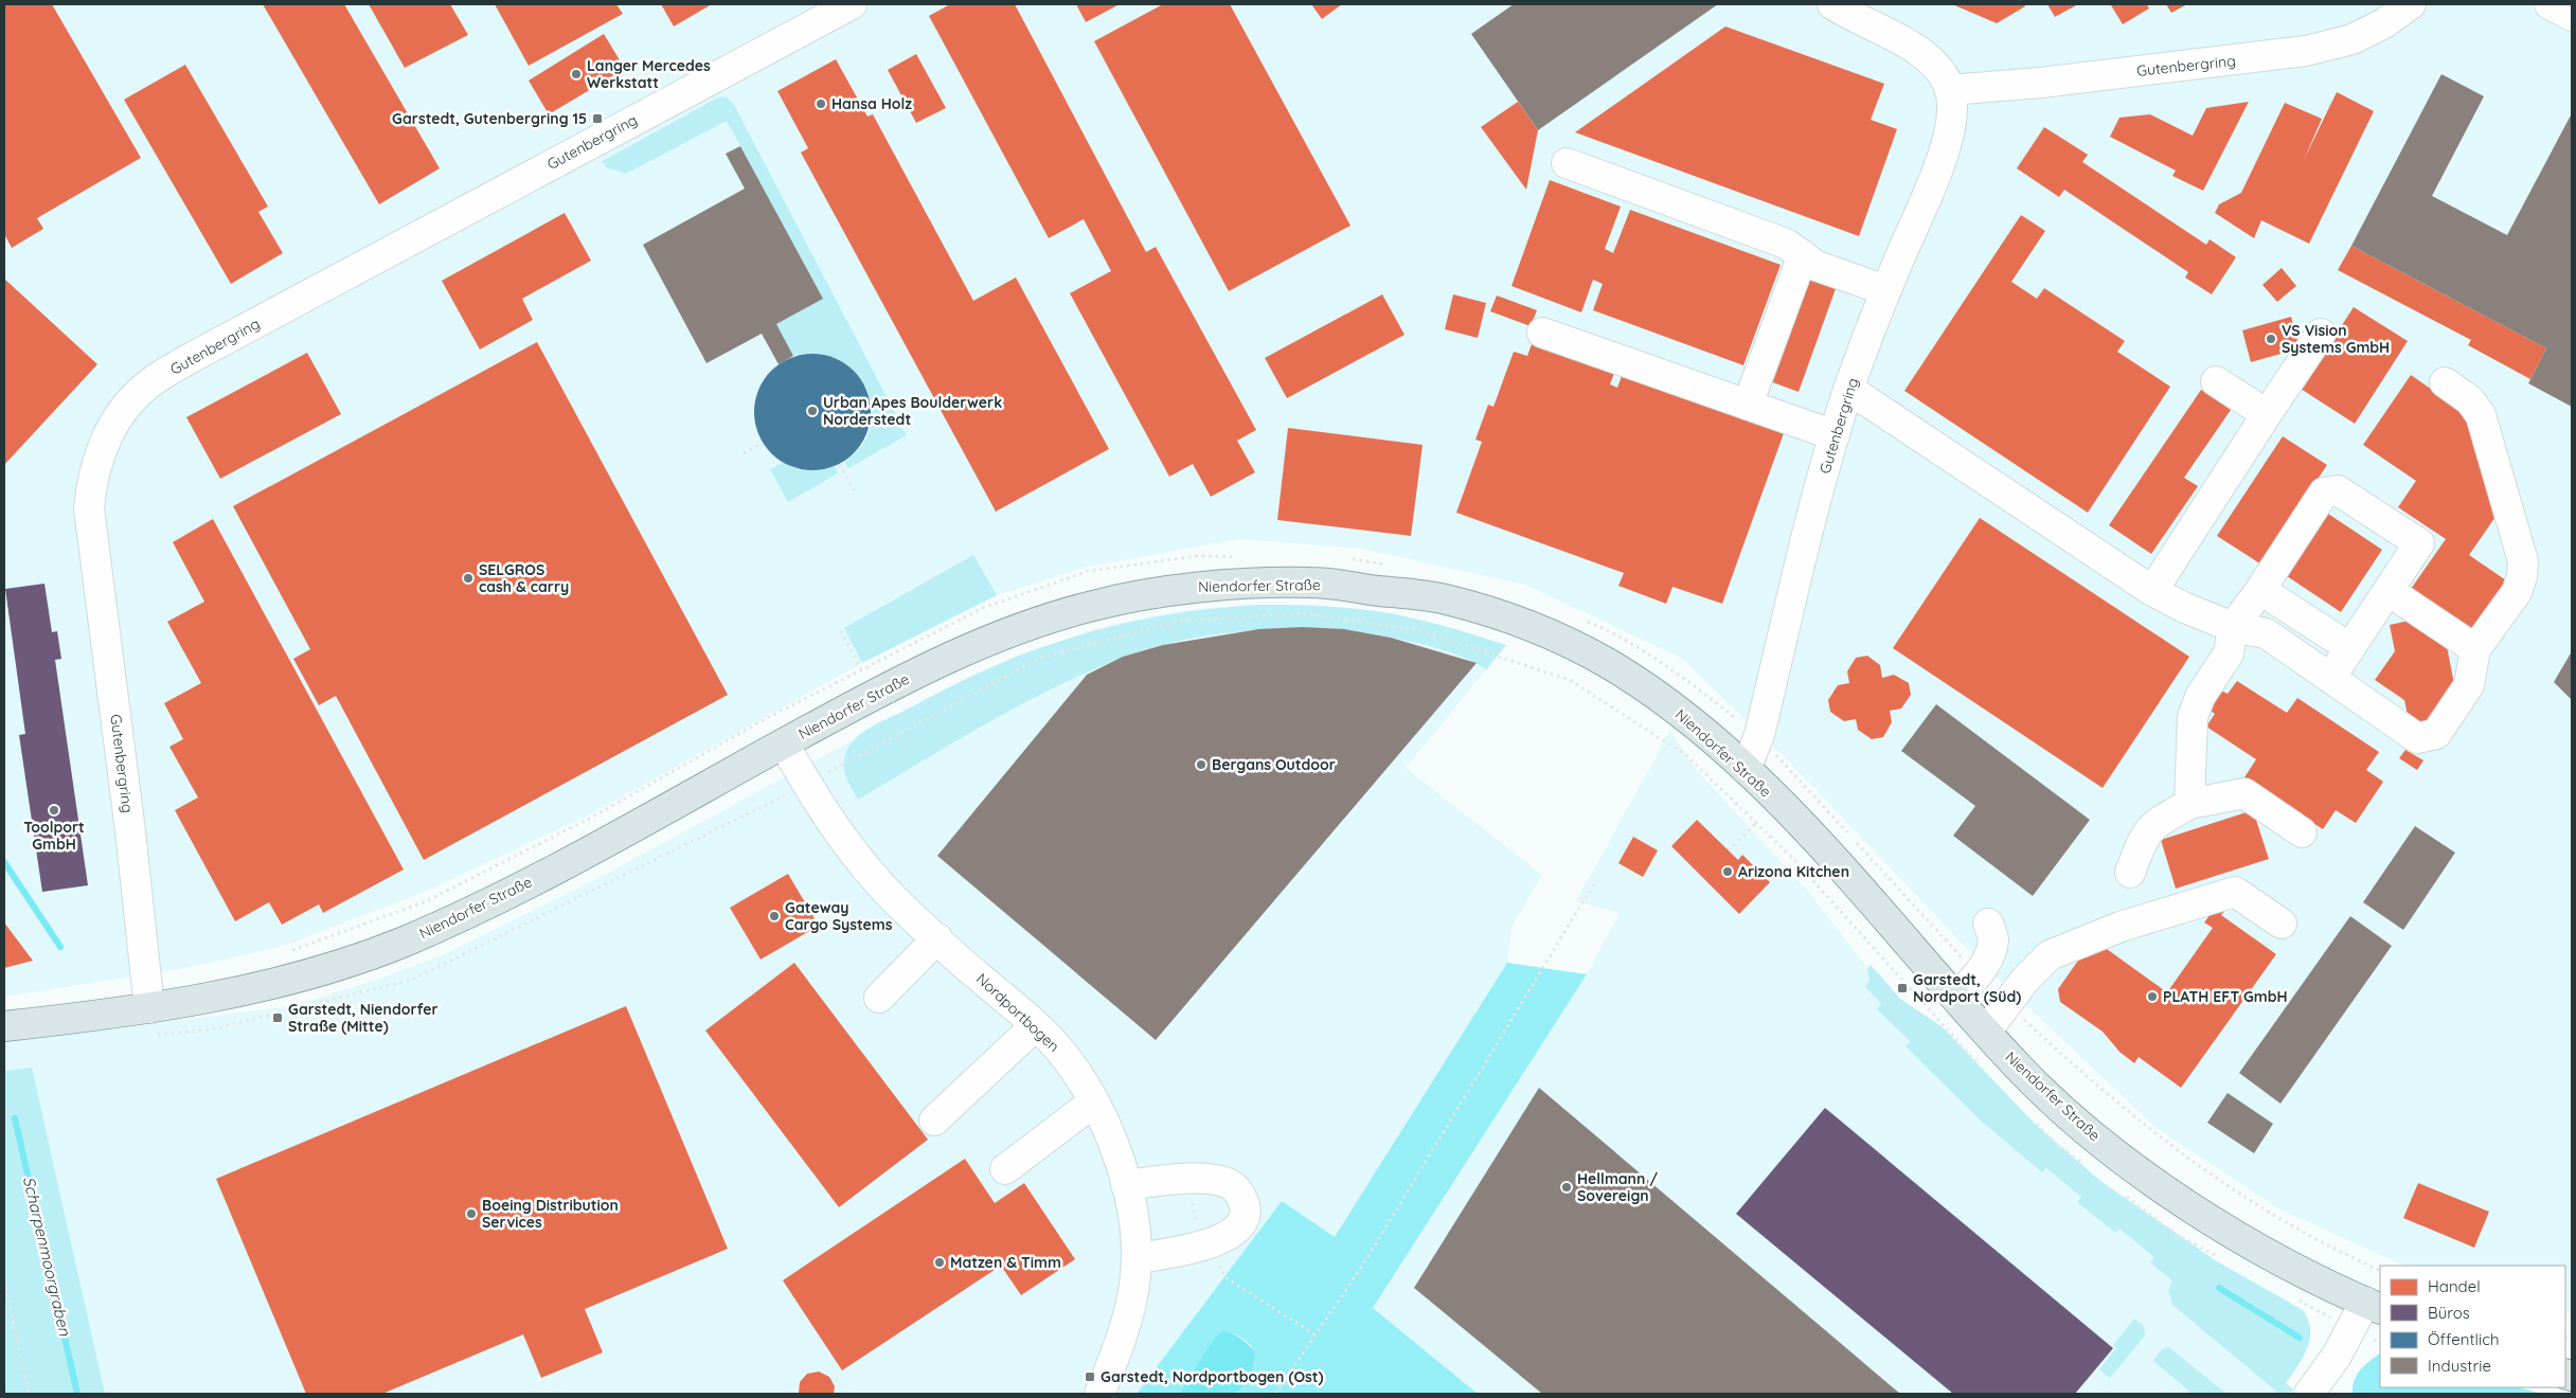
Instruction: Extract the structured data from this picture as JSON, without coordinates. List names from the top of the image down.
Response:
{
  "streets": {
    "main road": ["Niendorfer Straße"],
    "street": ["Gutenbergring", "Nordportbogen"]
  },
  "crossings": [
    ["Gutenbergring", "Niendorfer Straße"],
    ["Niendorfer Straße", "Nordportbogen"]
  ],
  "water": ["Scharpenmoorgraben"],
  "places": {
    "other": [
      "Langer Mercedes Werkstatt",
      "Hansa Holz",
      "VS Vision Systems GmbH",
      "Urban Apes Boulderwerk Norderstedt",
      "SELGROS cash & carry",
      "Bergans Outdoor",
      "Toolport GmbH",
      "Arizona Kitchen",
      "Gateway Cargo Systems",
      "PLATH EFT GmbH",
      "Hellmann / Sovereign",
      "Boeing Distribution Services",
      "Matzen & Timm"
    ],
    "transit": [
      "Garstedt, Gutenbergring 15",
      "Garstedt, Nordport (Süd)",
      "Garstedt, Niendorfer Straße (Mitte)",
      "Garstedt, Nordportbogen (Ost)"
    ]
  },
  "legend": [
    "Handel",
    "Büros",
    "Öffentlich",
    "Industrie"
  ]
}
